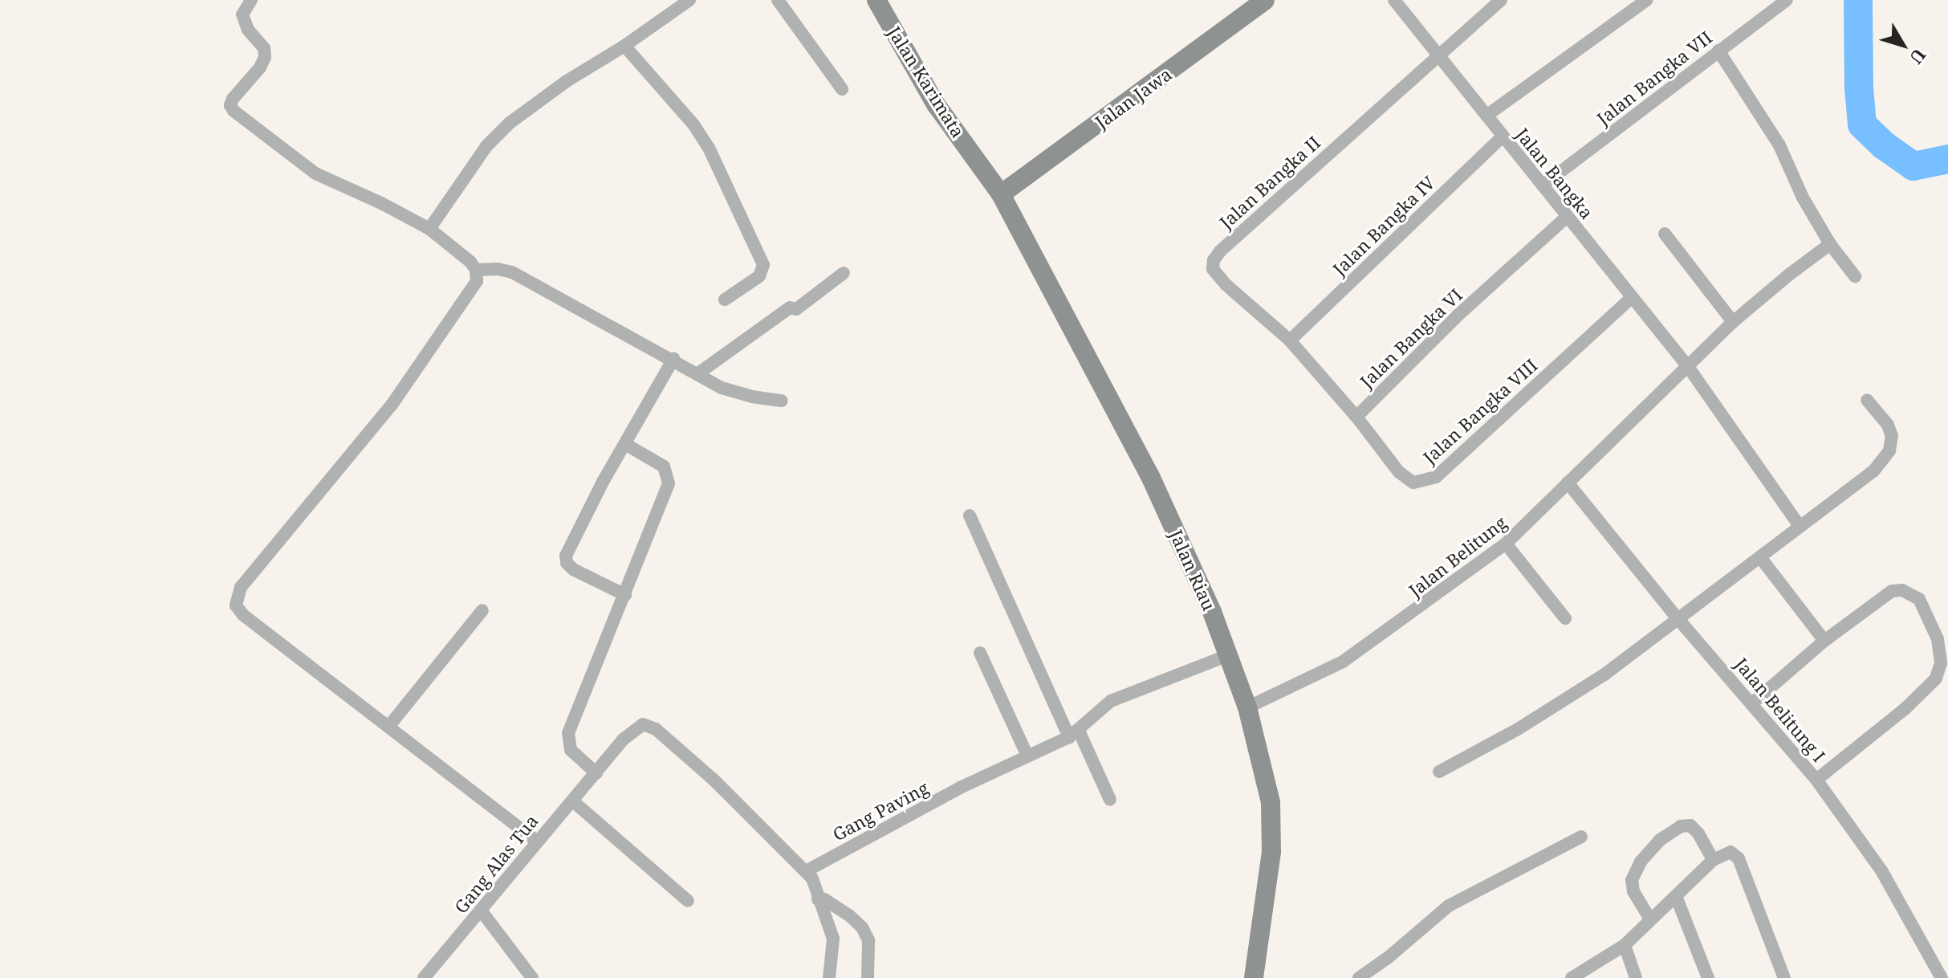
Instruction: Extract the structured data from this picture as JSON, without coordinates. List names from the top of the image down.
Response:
{
  "streets": {
    "main road": ["Jalan Karimata", "Jalan Jawa", "Jalan Riau"],
    "street": [
      "Jalan Bangka VII",
      "Jalan Bangka",
      "Jalan Bangka II",
      "Jalan Bangka IV",
      "Jalan Bangka VI",
      "Jalan Bangka VIII",
      "Jalan Belitung",
      "Jalan Belitung I",
      "Gang Paving",
      "Gang Alas Tua"
    ]
  },
  "crossings": [
    ["Jalan Bangka VII", "Jalan Bangka"],
    ["Jalan Karimata", "Jalan Jawa"],
    ["Jalan Karimata", "Jalan Riau"],
    ["Jalan Jawa", "Jalan Riau"],
    ["Jalan Bangka", "Jalan Bangka II"],
    ["Jalan Bangka", "Jalan Bangka IV"],
    ["Jalan Bangka", "Jalan Bangka VI"],
    ["Jalan Bangka", "Jalan Bangka VIII"],
    ["Jalan Bangka", "Jalan Belitung"],
    ["Jalan Bangka II", "Jalan Bangka IV"],
    ["Jalan Bangka II", "Jalan Bangka VI"],
    ["Jalan Bangka IV", "Jalan Bangka VI"],
    ["Jalan Bangka VI", "Jalan Bangka VIII"],
    ["Jalan Belitung", "Jalan Riau"],
    ["Jalan Belitung", "Jalan Belitung I"],
    ["Jalan Riau", "Gang Paving"]
  ],
  "north": "bottom right"
}
